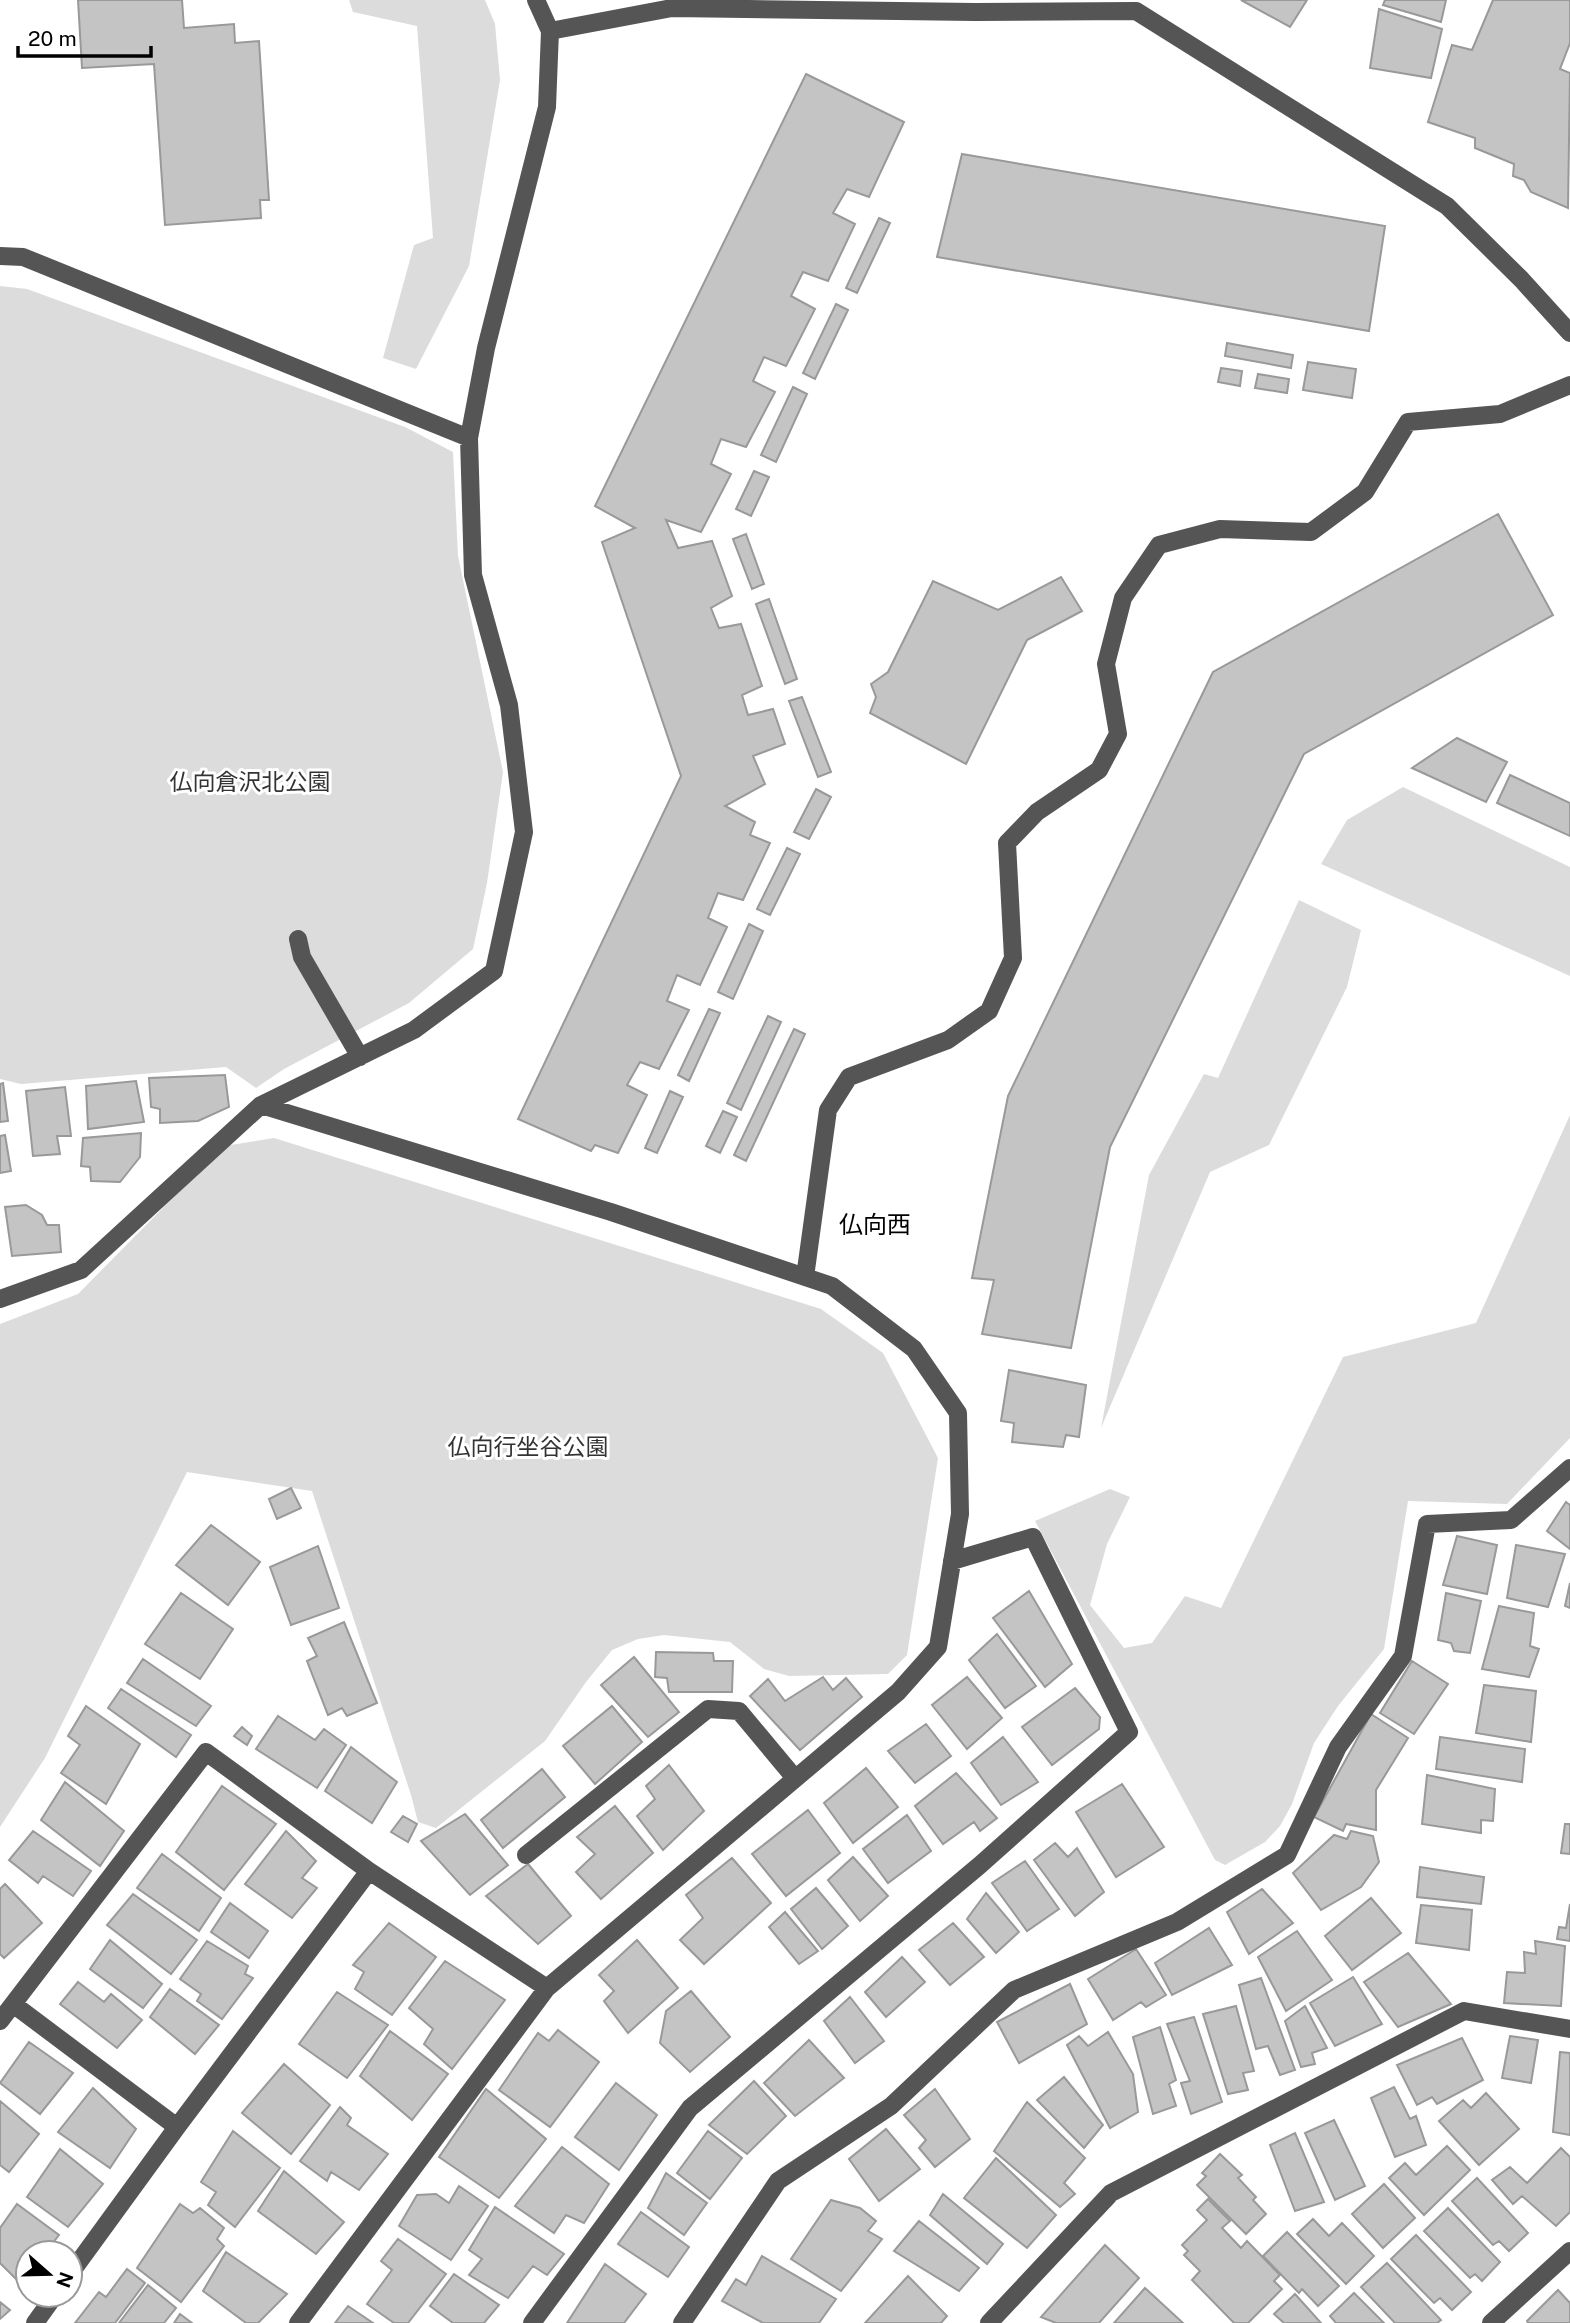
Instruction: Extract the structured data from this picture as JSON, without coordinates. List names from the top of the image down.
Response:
{
  "districts": ["仏向西"],
  "parks": ["仏向倉沢北公園", "仏向行坐谷公園"],
  "scale_bar": "20 m",
  "north": "right"
}
